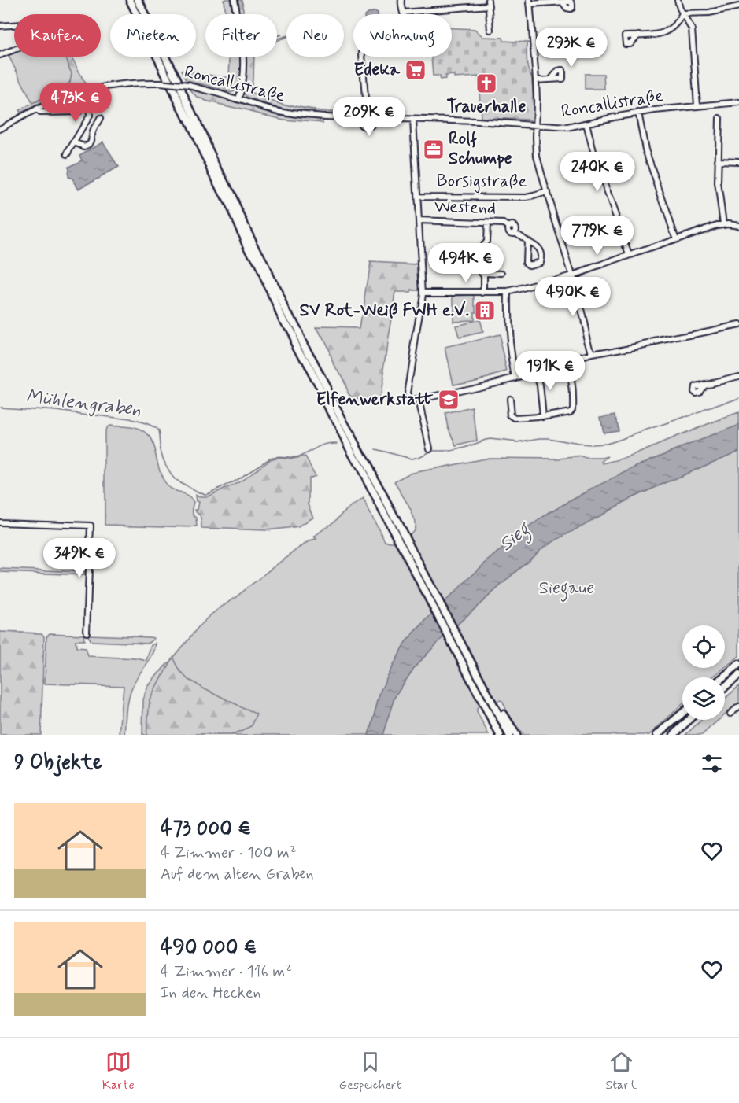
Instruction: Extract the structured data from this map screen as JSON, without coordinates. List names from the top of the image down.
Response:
{
  "streets": {
    "street": ["Roncallistraße", "Borsigstraße", "Westend"]
  },
  "water": ["Mühlengraben", "Sieg"],
  "parks": ["Siegaue"],
  "places": {
    "supermarket": ["Edeka"],
    "church": ["Trauerhalle"],
    "office": ["Rolf Schumpe"],
    "building": ["SV Rot-Weiß FWH e.V."],
    "school or university": ["Elfenwerkstatt"]
  },
  "page": {
    "chip": [
      "Kaufen",
      "Mieten",
      "Filter",
      "Neu",
      "Wohnung"
    ],
    "price": [
      "293K €",
      "473K €",
      "209K €",
      "240K €",
      "779K €",
      "494K €",
      "490K €",
      "191K €",
      "349K €"
    ],
    "heading": "9 Objekte",
    "list": [
      {
        "name": "473 000 €",
        "note": "4 Zimmer · 100 m² · Auf dem alten Graben"
      },
      {
        "name": "490 000 €",
        "note": "4 Zimmer · 116 m² · In den Hecken"
      }
    ],
    "tabs": ["Karte", "Gespeichert", "Start"]
  }
}
